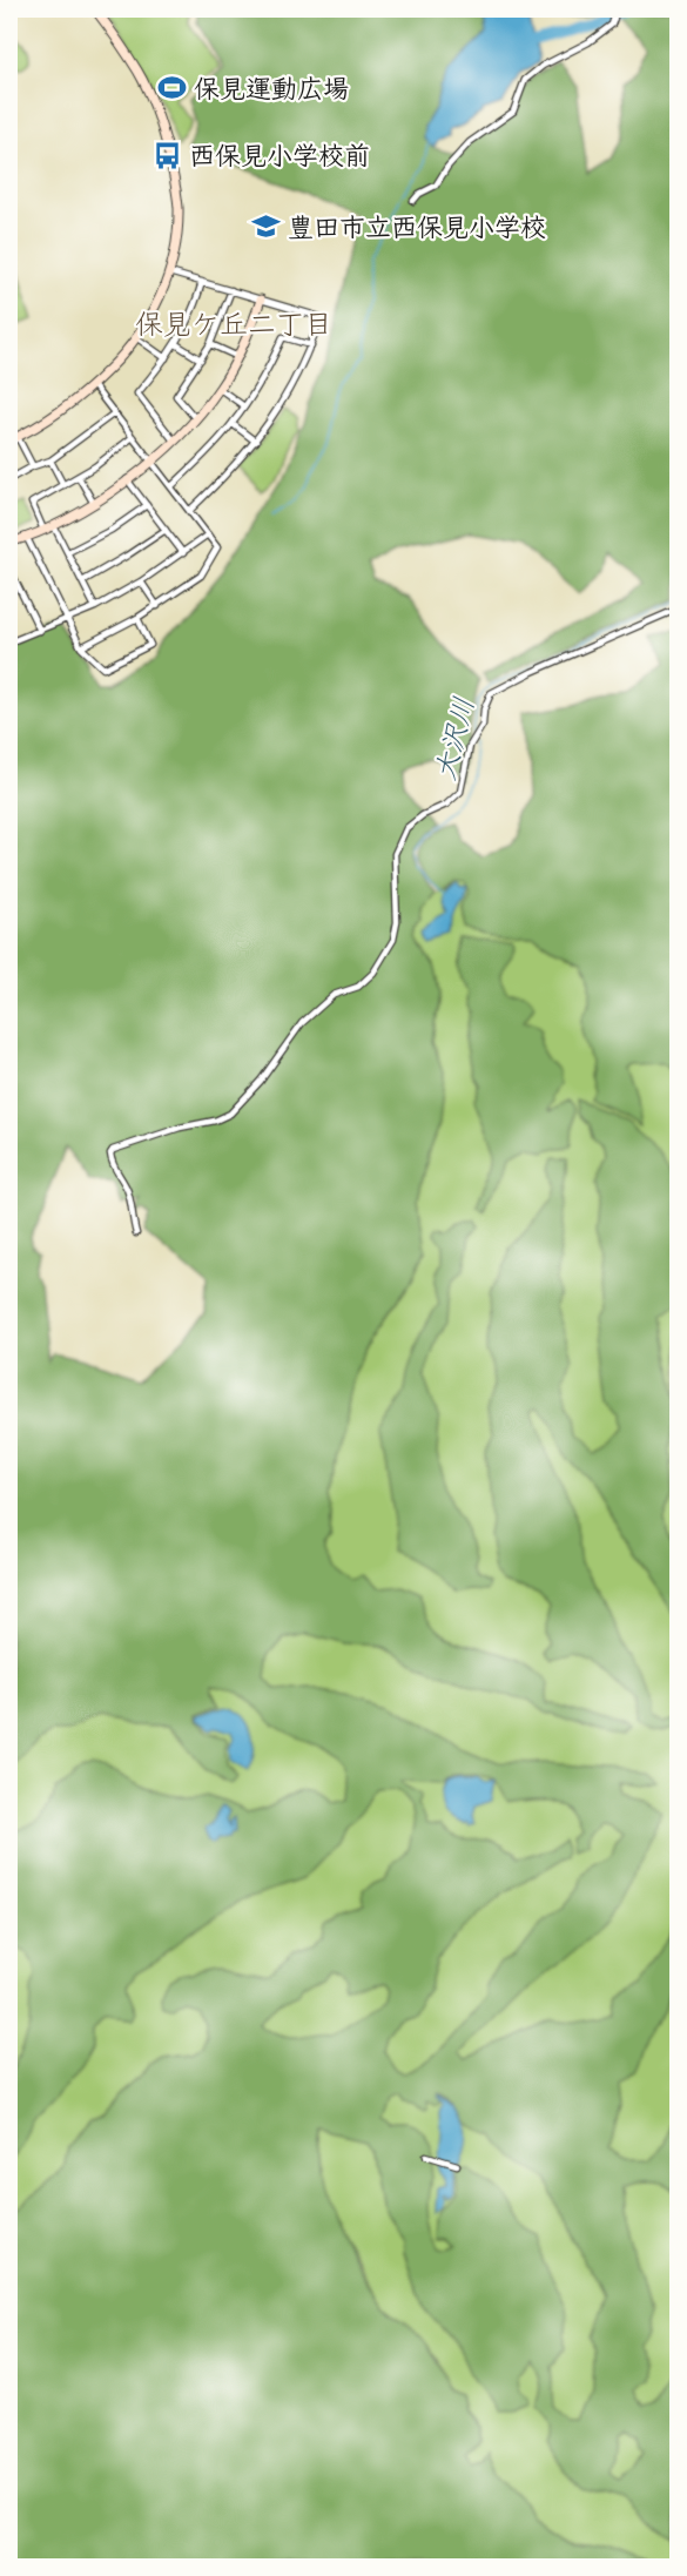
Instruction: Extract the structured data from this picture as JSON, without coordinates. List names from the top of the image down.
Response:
{
  "districts": ["保見ケ丘二丁目"],
  "water": ["大沢川"],
  "places": {
    "sports": ["保見運動広場"],
    "bus stop": ["西保見小学校前"],
    "school or university": ["豊田市立西保見小学校"]
  }
}
